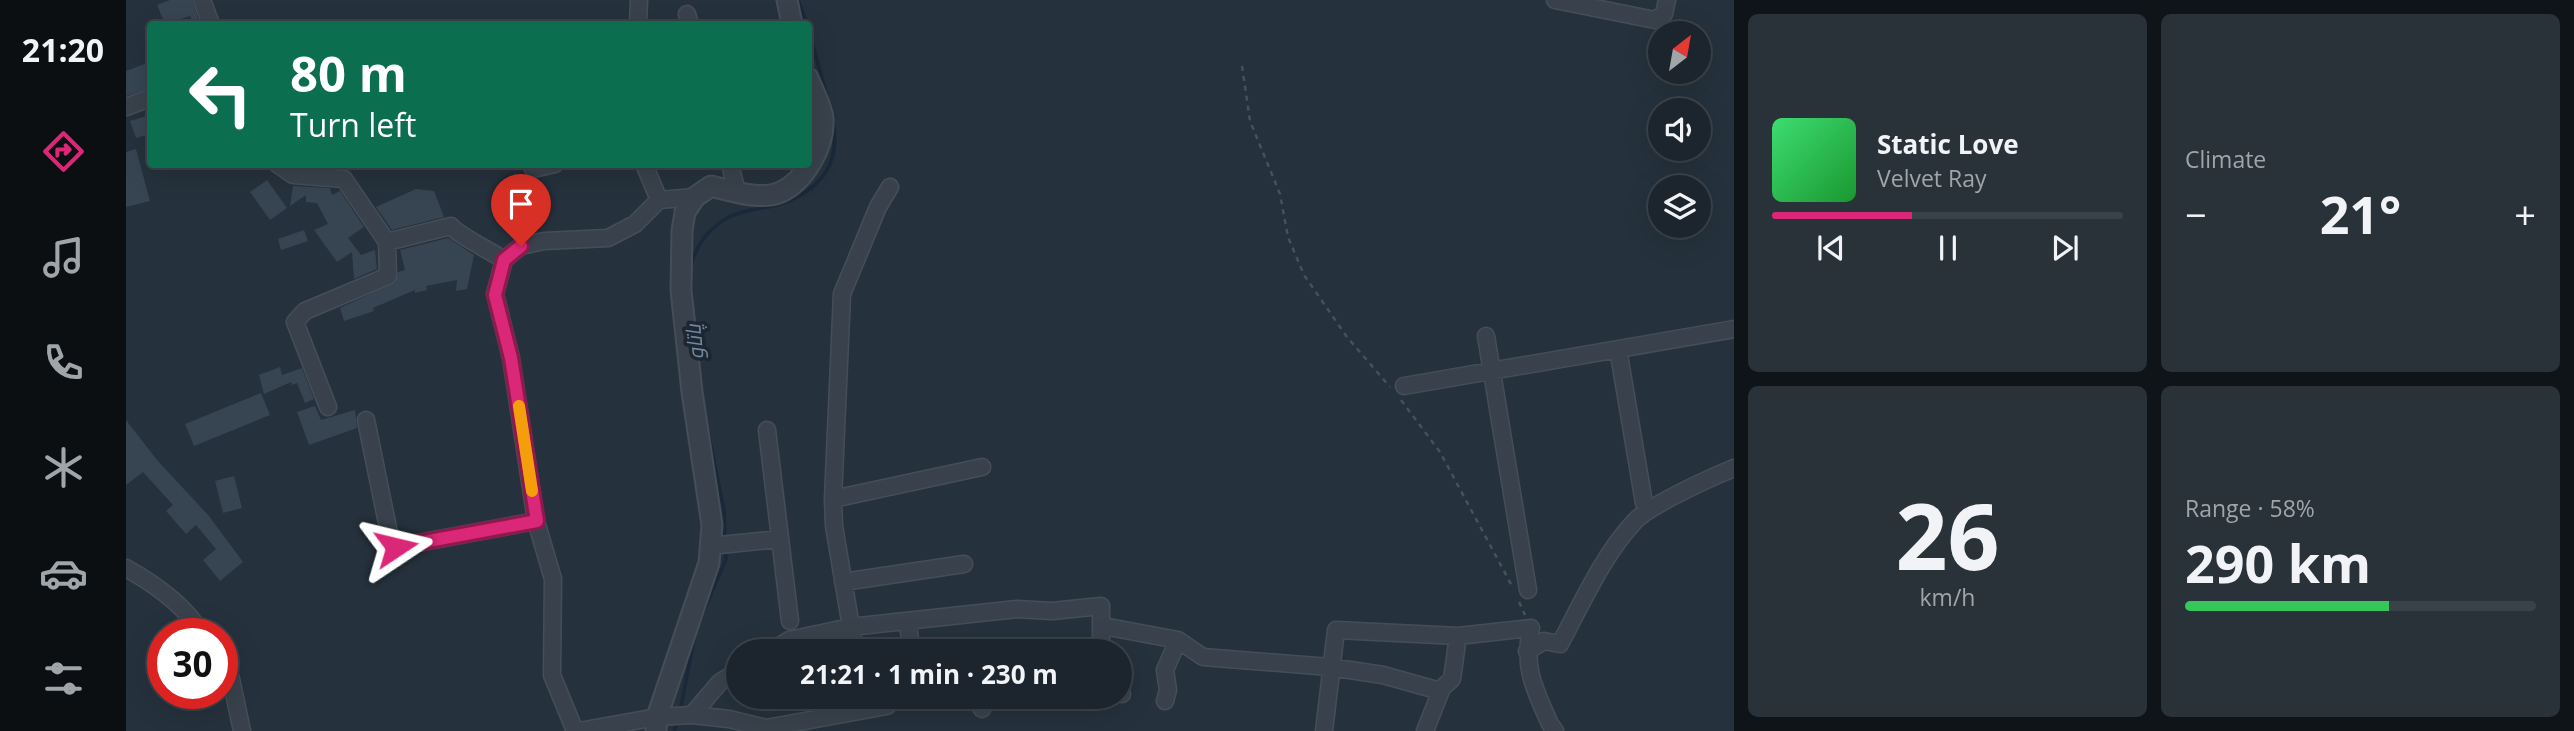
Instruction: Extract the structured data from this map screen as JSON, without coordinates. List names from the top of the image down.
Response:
{
  "water": ["پاتاو"],
  "north": "top right",
  "page": {
    "tabs": "21:20",
    "tile": [
      "Climate",
      ["26", "km/h"],
      ["Range · 58%", "290 km"]
    ],
    "turn": ["80 m", "Turn left"],
    "song": ["Static Love", "Velvet Ray"],
    "heat": ["−", "21°", "+"],
    "limit": "30",
    "trip": "21:21 · 1 min · 230 m"
  }
}
